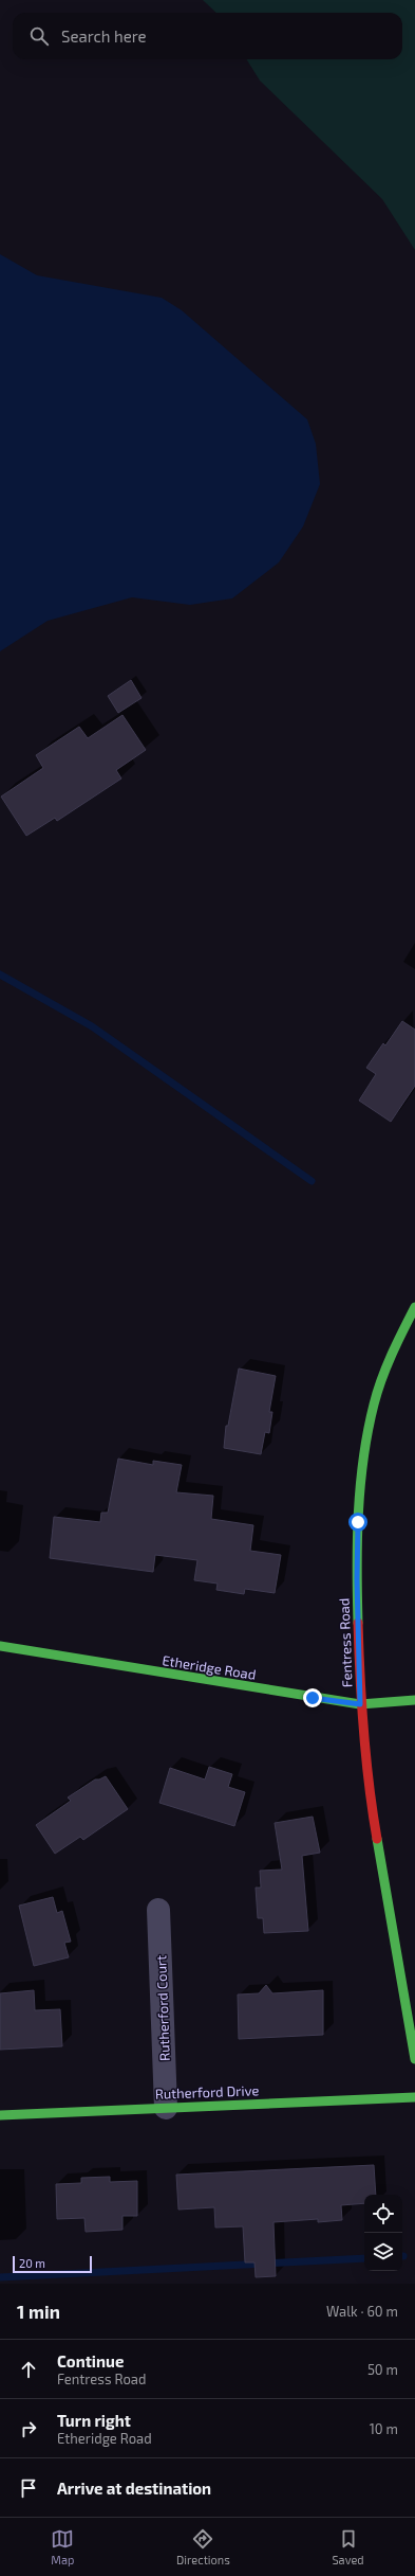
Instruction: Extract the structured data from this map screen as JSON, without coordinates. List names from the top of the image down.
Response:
{
  "streets": {
    "street": [
      "Fentress Road",
      "Etheridge Road",
      "Rutherford Court",
      "Rutherford Drive"
    ]
  },
  "crossings": [
    ["Fentress Road", "Etheridge Road"],
    ["Rutherford Court", "Rutherford Drive"]
  ],
  "scale_bar": "20 m",
  "page": {
    "search": "Search here",
    "scale": "20 m",
    "heading": ["1 min", "Walk · 60 m"],
    "list": [
      ["Continue", "Fentress Road", "50 m"],
      ["Turn right", "Etheridge Road", "10 m"],
      "Arrive at destination"
    ],
    "nav": ["Map", "Directions", "Saved"]
  }
}
